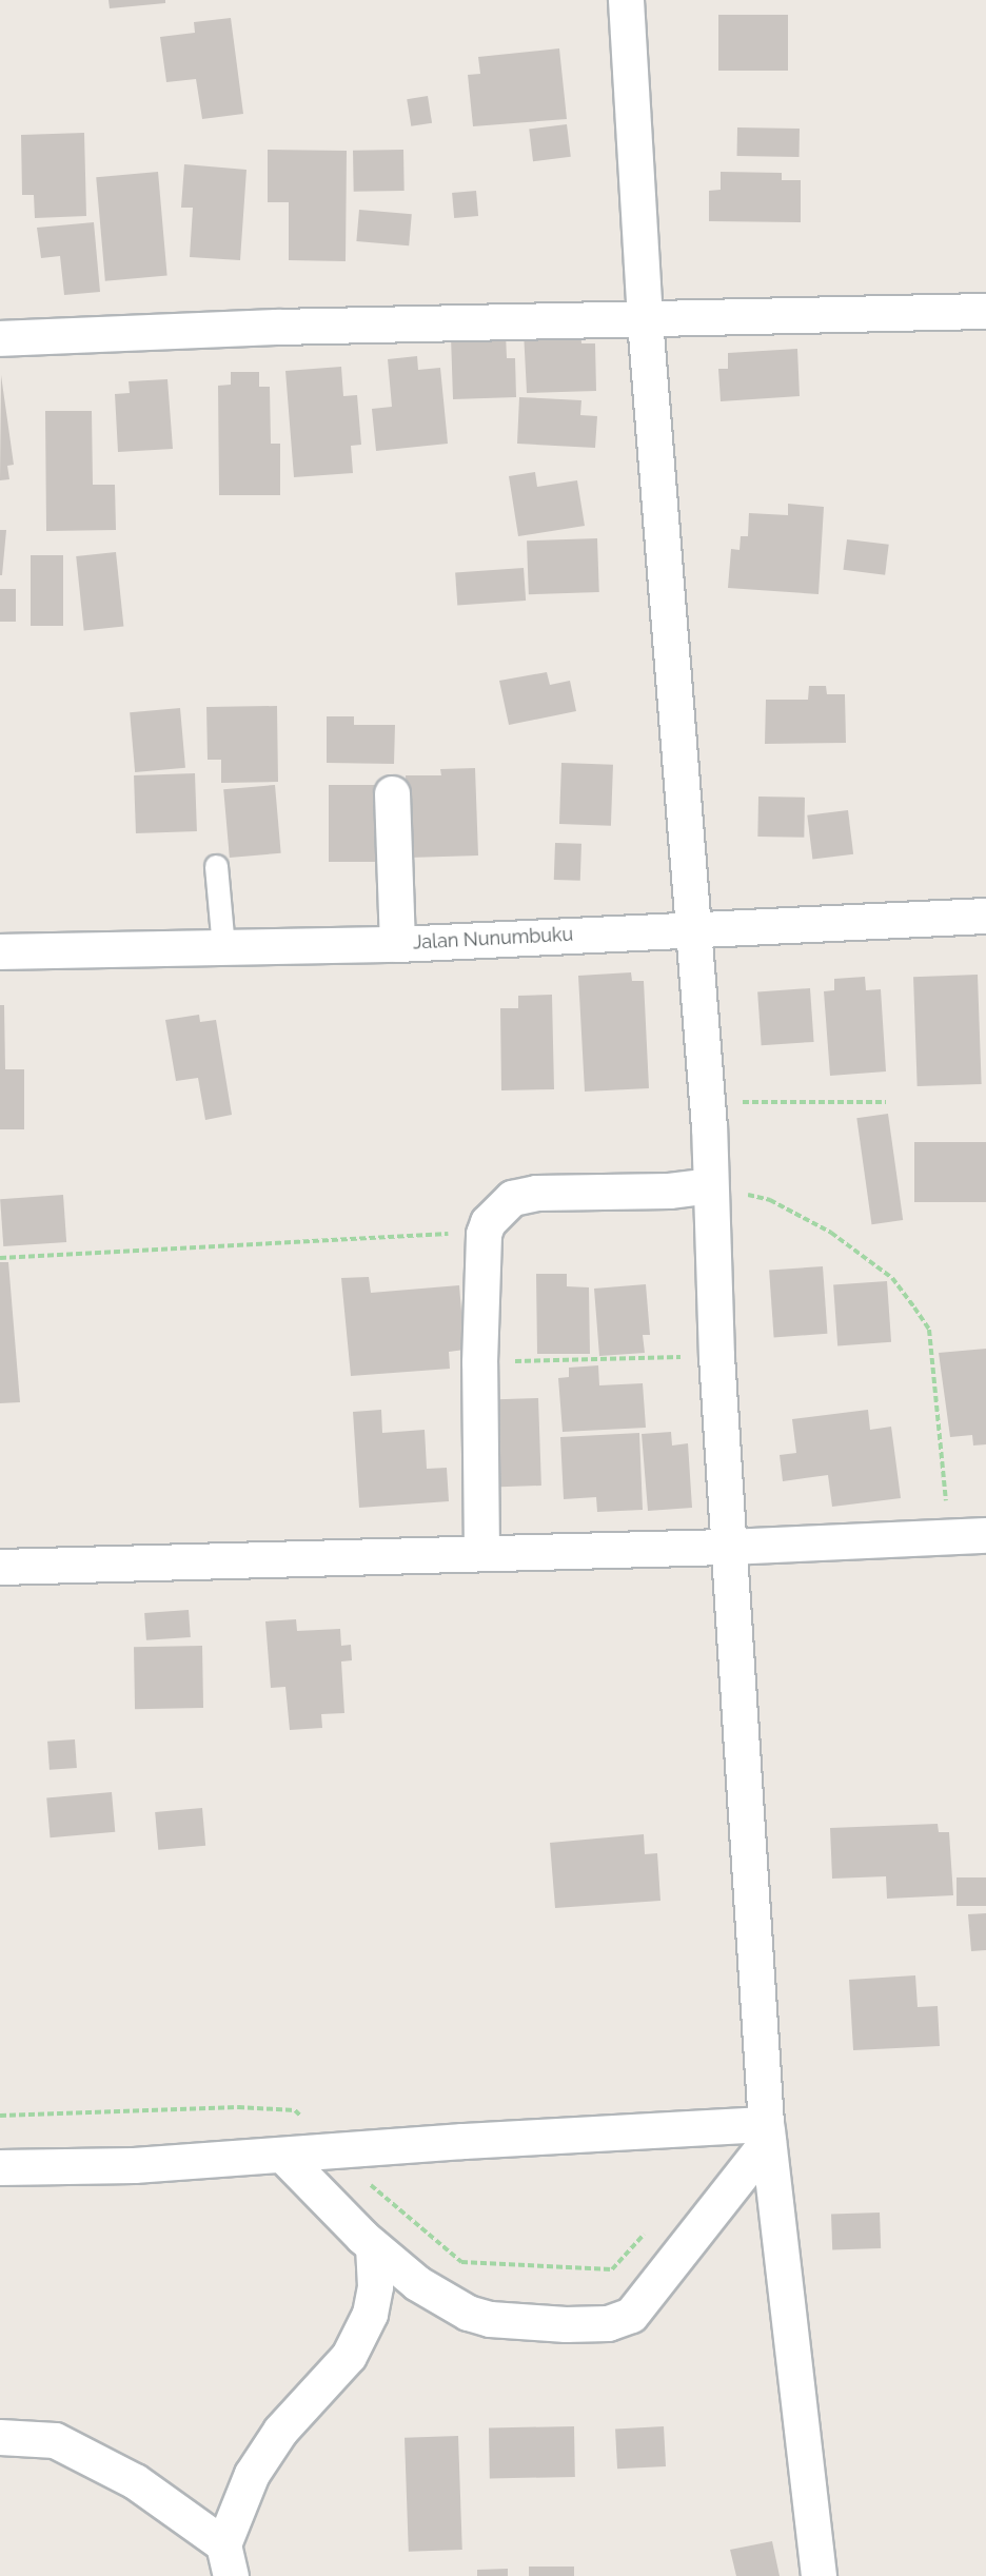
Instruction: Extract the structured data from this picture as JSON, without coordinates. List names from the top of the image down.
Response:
{
  "streets": {
    "street": ["Jalan Nunumbuku"]
  }
}
